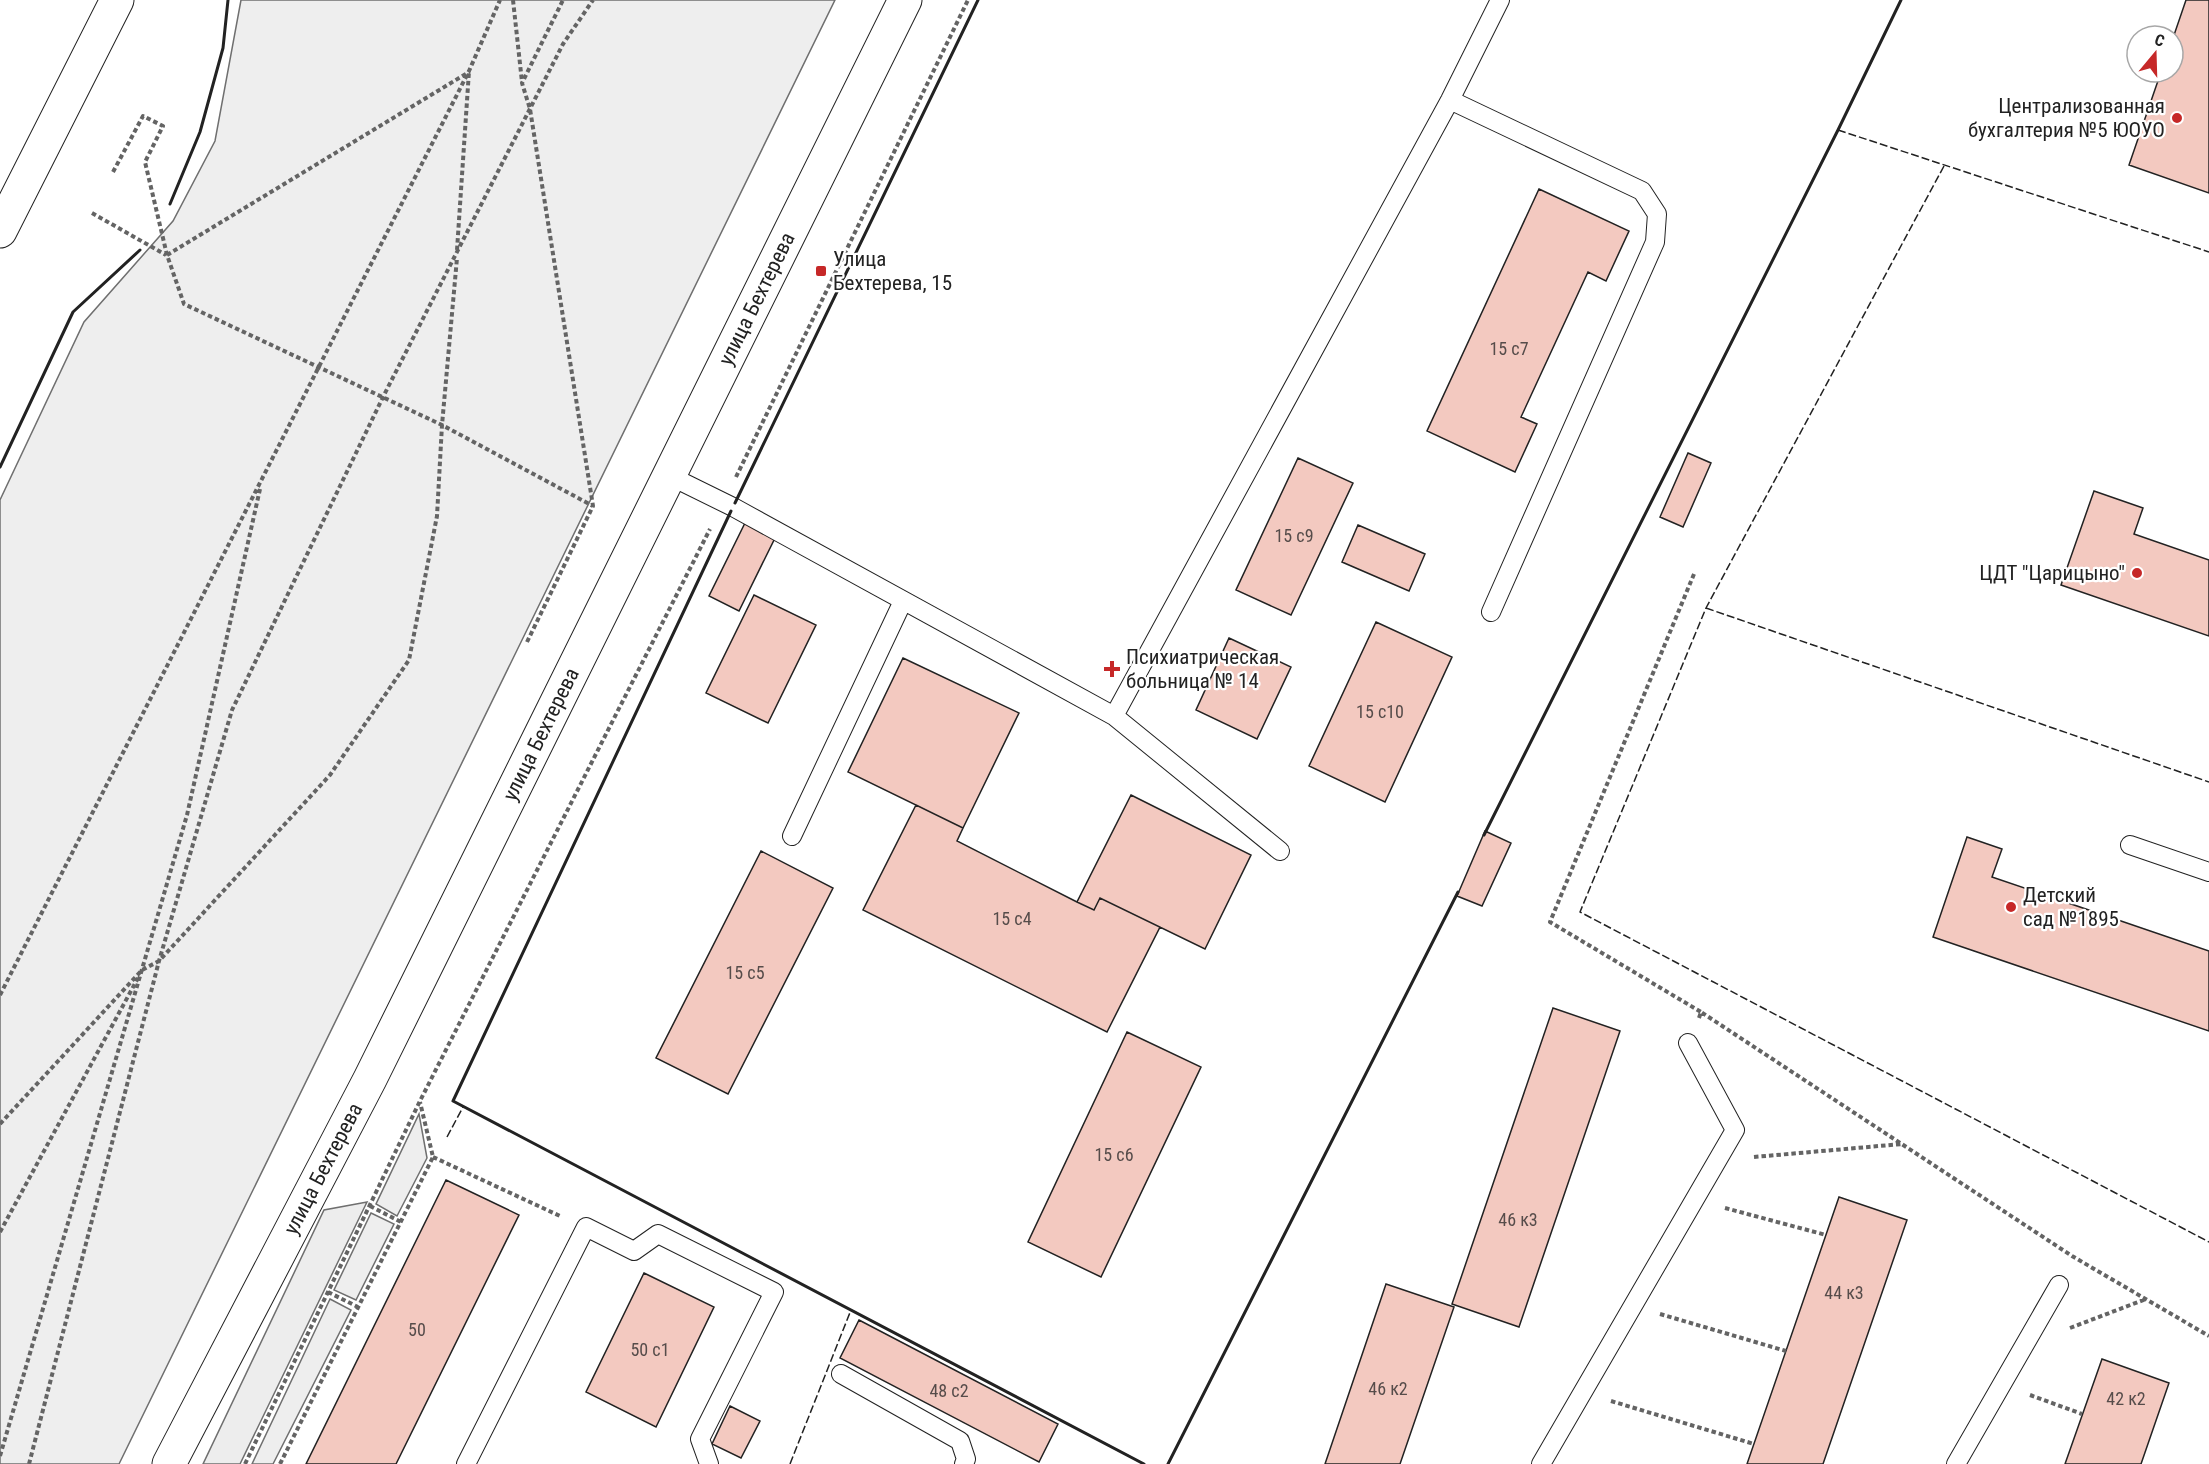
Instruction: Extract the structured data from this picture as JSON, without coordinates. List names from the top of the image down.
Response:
{
  "streets": {
    "street": ["улица Бехтерева"]
  },
  "places": {
    "other": ["Централизованная бухгалтерия №5 ЮОУО", "ЦДТ \"Царицыно\"", "Детский сад №1895"],
    "transit": ["Улица Бехтерева, 15"],
    "health": ["Психиатрическая больница № 14"]
  },
  "house_numbers": [
    "15 с7",
    "15 с9",
    "15 с10",
    "15 с4",
    "15 с5",
    "15 с6",
    "46 к3",
    "44 к3",
    "50",
    "50 с1",
    "46 к2",
    "48 с2",
    "42 к2"
  ],
  "north": "top"
}
